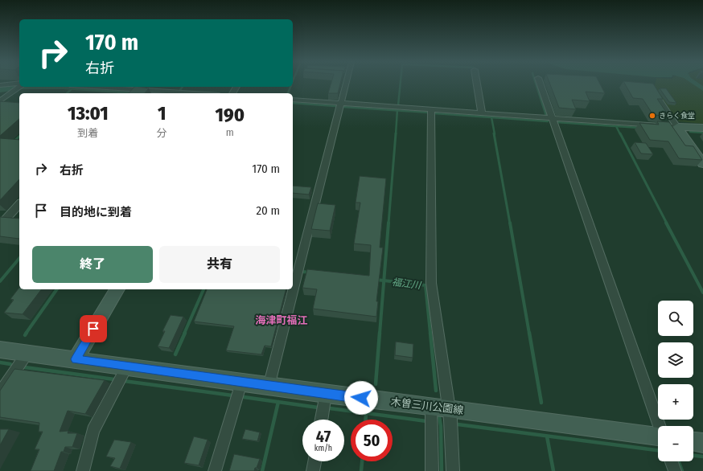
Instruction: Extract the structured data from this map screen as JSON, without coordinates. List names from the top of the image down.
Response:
{
  "streets": {
    "main road": ["木曽三川公園線"]
  },
  "districts": ["海津町福江"],
  "water": ["福江川"],
  "places": ["きらく食堂"],
  "page": {
    "turn": ["170 m", "右折"],
    "eta": [
      "13:01",
      "到着",
      "1",
      "分",
      "190",
      "m"
    ],
    "list": [
      {
        "name": "右折",
        "value": "170 m"
      },
      {
        "name": "目的地に到着",
        "value": "20 m"
      }
    ],
    "buttons": ["終了", "共有"],
    "map_buttons": ["+", "−"],
    "speed": "47 km/h",
    "limit": "50"
  }
}
